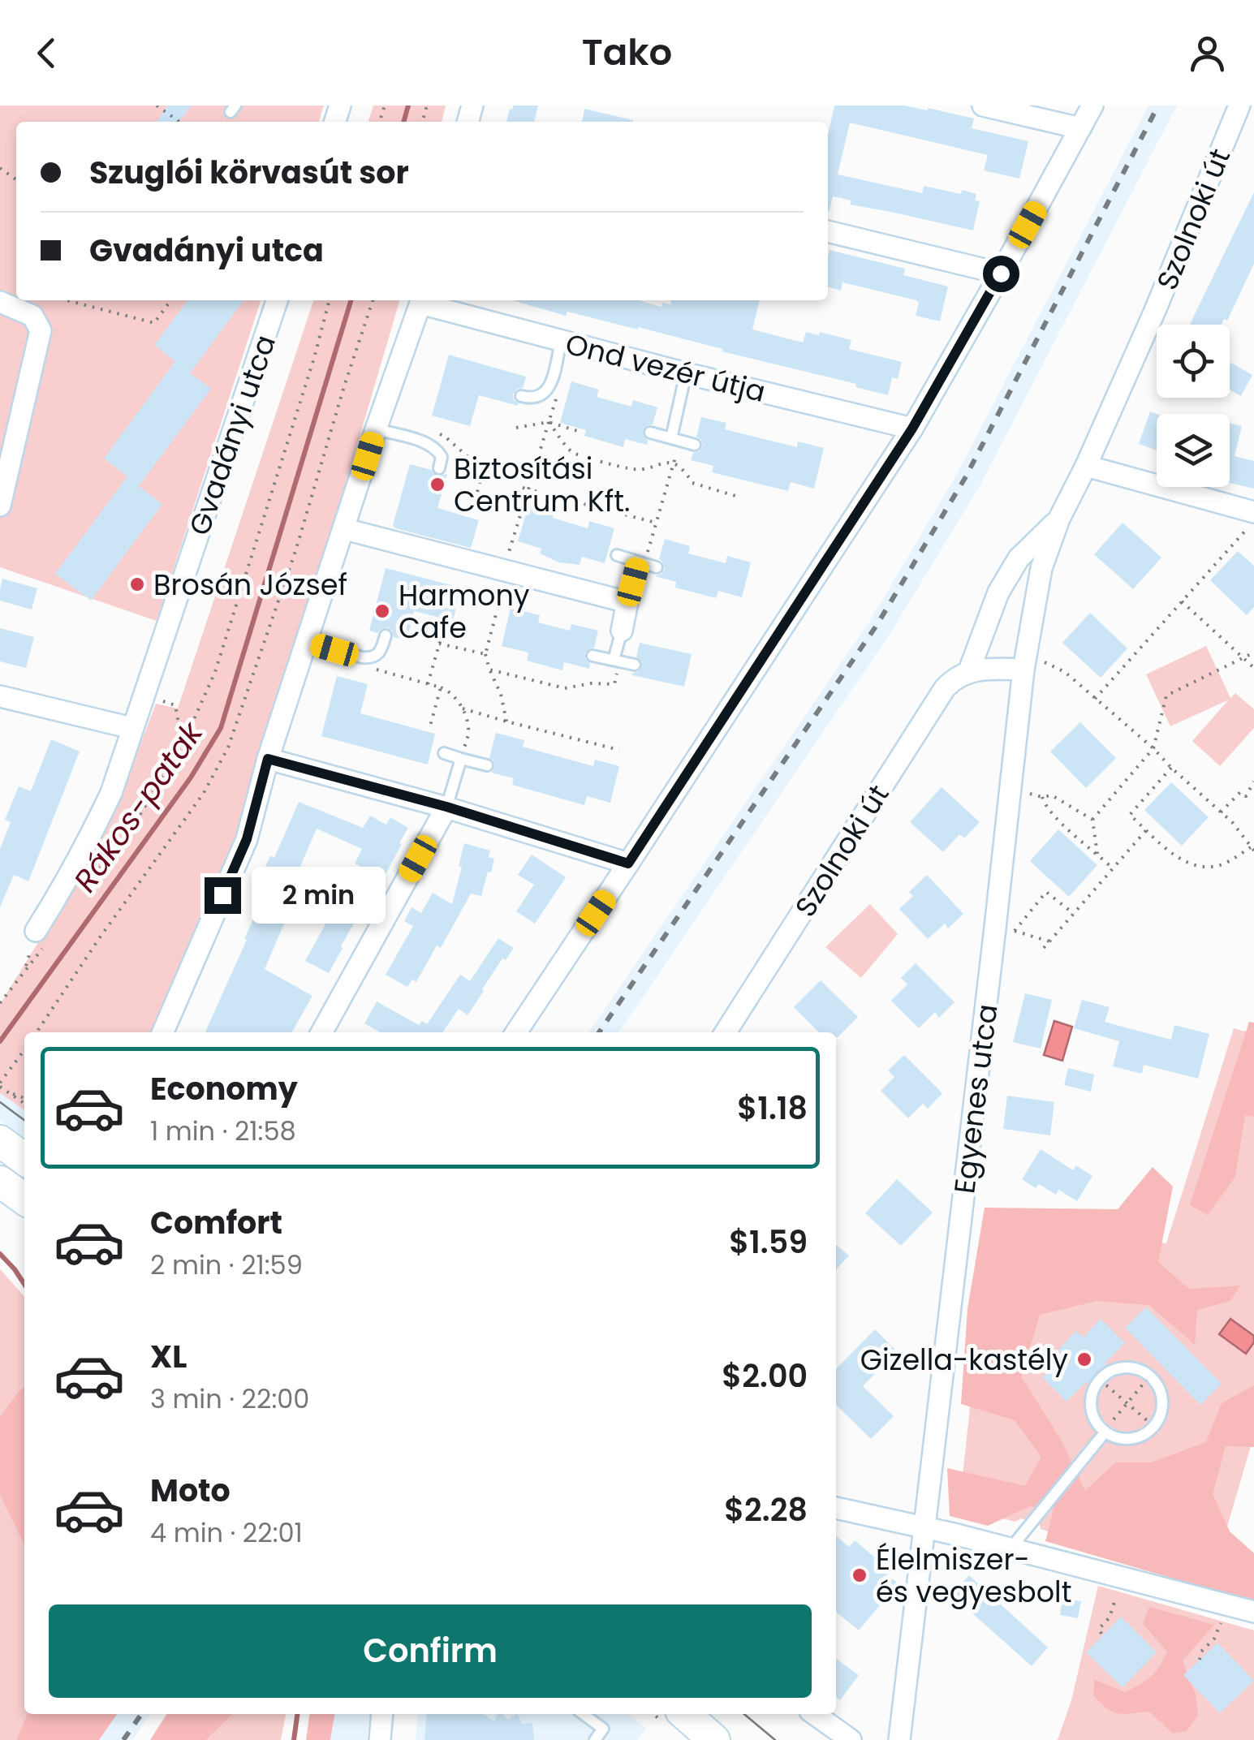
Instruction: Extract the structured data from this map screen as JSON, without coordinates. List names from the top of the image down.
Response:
{
  "streets": {
    "street": [
      "Szolnoki út",
      "Ond vezér útja",
      "Gvadányi utca",
      "Egyenes utca"
    ]
  },
  "crossings": [
    ["Szolnoki út", "Egyenes utca"]
  ],
  "water": ["Rákos-patak"],
  "places": [
    "Biztosítási Centrum Kft.",
    "Brosán József",
    "Harmony Cafe",
    "Gizella-kastély",
    "Élelmiszer- és vegyesbolt"
  ],
  "page": {
    "header": "Tako",
    "banner": ["Szuglói körvasút sor", "Gvadányi utca"],
    "bubble": "2 min",
    "list": [
      {
        "name": "Economy",
        "note": "1 min · 21:58",
        "value": "$1.18"
      },
      {
        "name": "Comfort",
        "note": "2 min · 21:59",
        "value": "$1.59"
      },
      {
        "name": "XL",
        "note": "3 min · 22:00",
        "value": "$2.00"
      },
      {
        "name": "Moto",
        "note": "4 min · 22:01",
        "value": "$2.28"
      }
    ],
    "buttons": "Confirm"
  }
}
